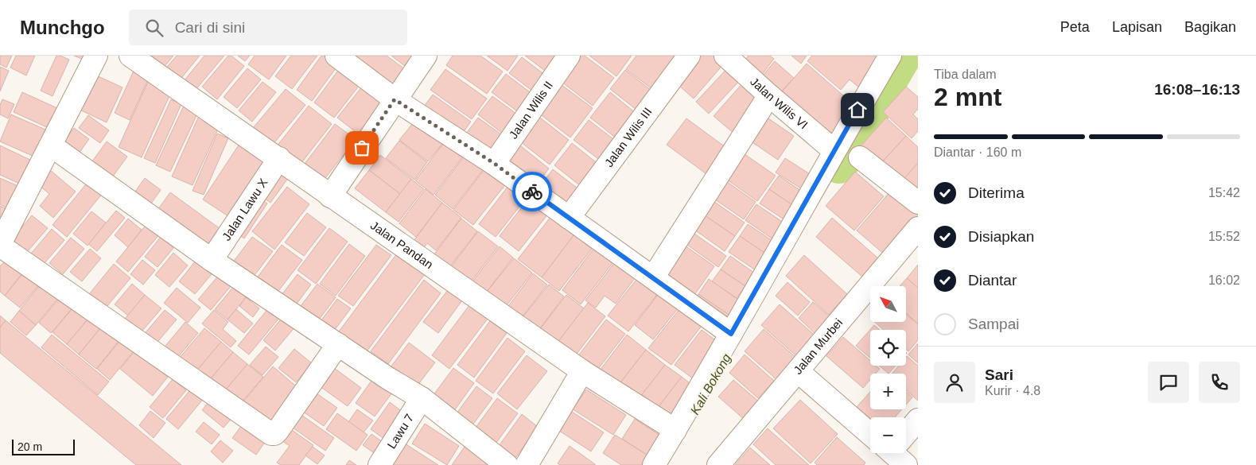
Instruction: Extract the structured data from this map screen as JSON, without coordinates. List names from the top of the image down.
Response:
{
  "streets": {
    "street": [
      "Jalan Wilis VI",
      "Jalan Wilis II",
      "Jalan Wilis III",
      "Jalan Lawu X",
      "Jalan Pandan",
      "Jalan Murbei",
      "Lawu 7"
    ]
  },
  "crossings": [
    ["Jalan Lawu X", "Jalan Pandan"]
  ],
  "water": ["Kali Bokong"],
  "scale_bar": "20 m",
  "north": "top left",
  "page": {
    "header": "Munchgo",
    "search": "Cari di sini",
    "nav": ["Peta", "Lapisan", "Bagikan"],
    "heading": ["2 mnt", "Tiba dalam", "16:08–16:13"],
    "panel": ["Sari", "Kurir · 4.8"],
    "bar": "Diantar · 160 m",
    "list": [
      ["Diterima", "15:42"],
      ["Disiapkan", "15:52"],
      ["Diantar", "16:02"],
      "Sampai"
    ],
    "map_buttons": ["+", "−"],
    "scale": "20 m"
  }
}
